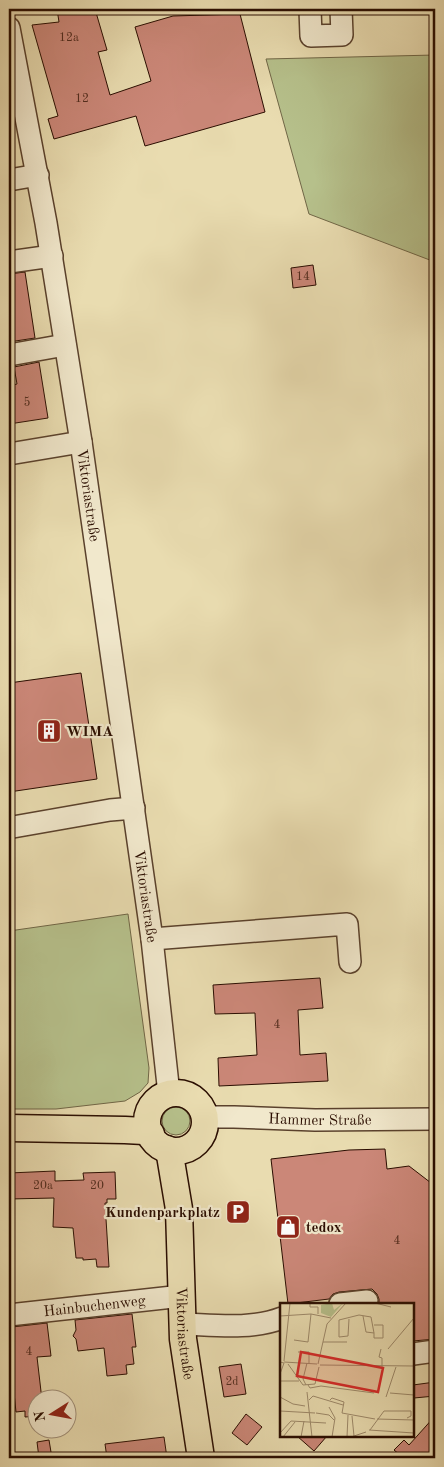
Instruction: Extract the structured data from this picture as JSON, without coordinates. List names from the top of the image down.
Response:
{
  "streets": {
    "main road": ["Viktoriastraße"],
    "street": ["Hammer Straße", "Hainbuchenweg"]
  },
  "crossings": [
    ["Viktoriastraße", "Hammer Straße"],
    ["Viktoriastraße", "Hainbuchenweg"]
  ],
  "places": {
    "building": ["WIMA"],
    "parking": ["Kundenparkplatz"],
    "shop": ["tedox"]
  },
  "house_numbers": [
    "12a",
    "12",
    "14",
    "5",
    "4",
    "20a",
    "20",
    "4",
    "4",
    "2d"
  ],
  "north": "left"
}
